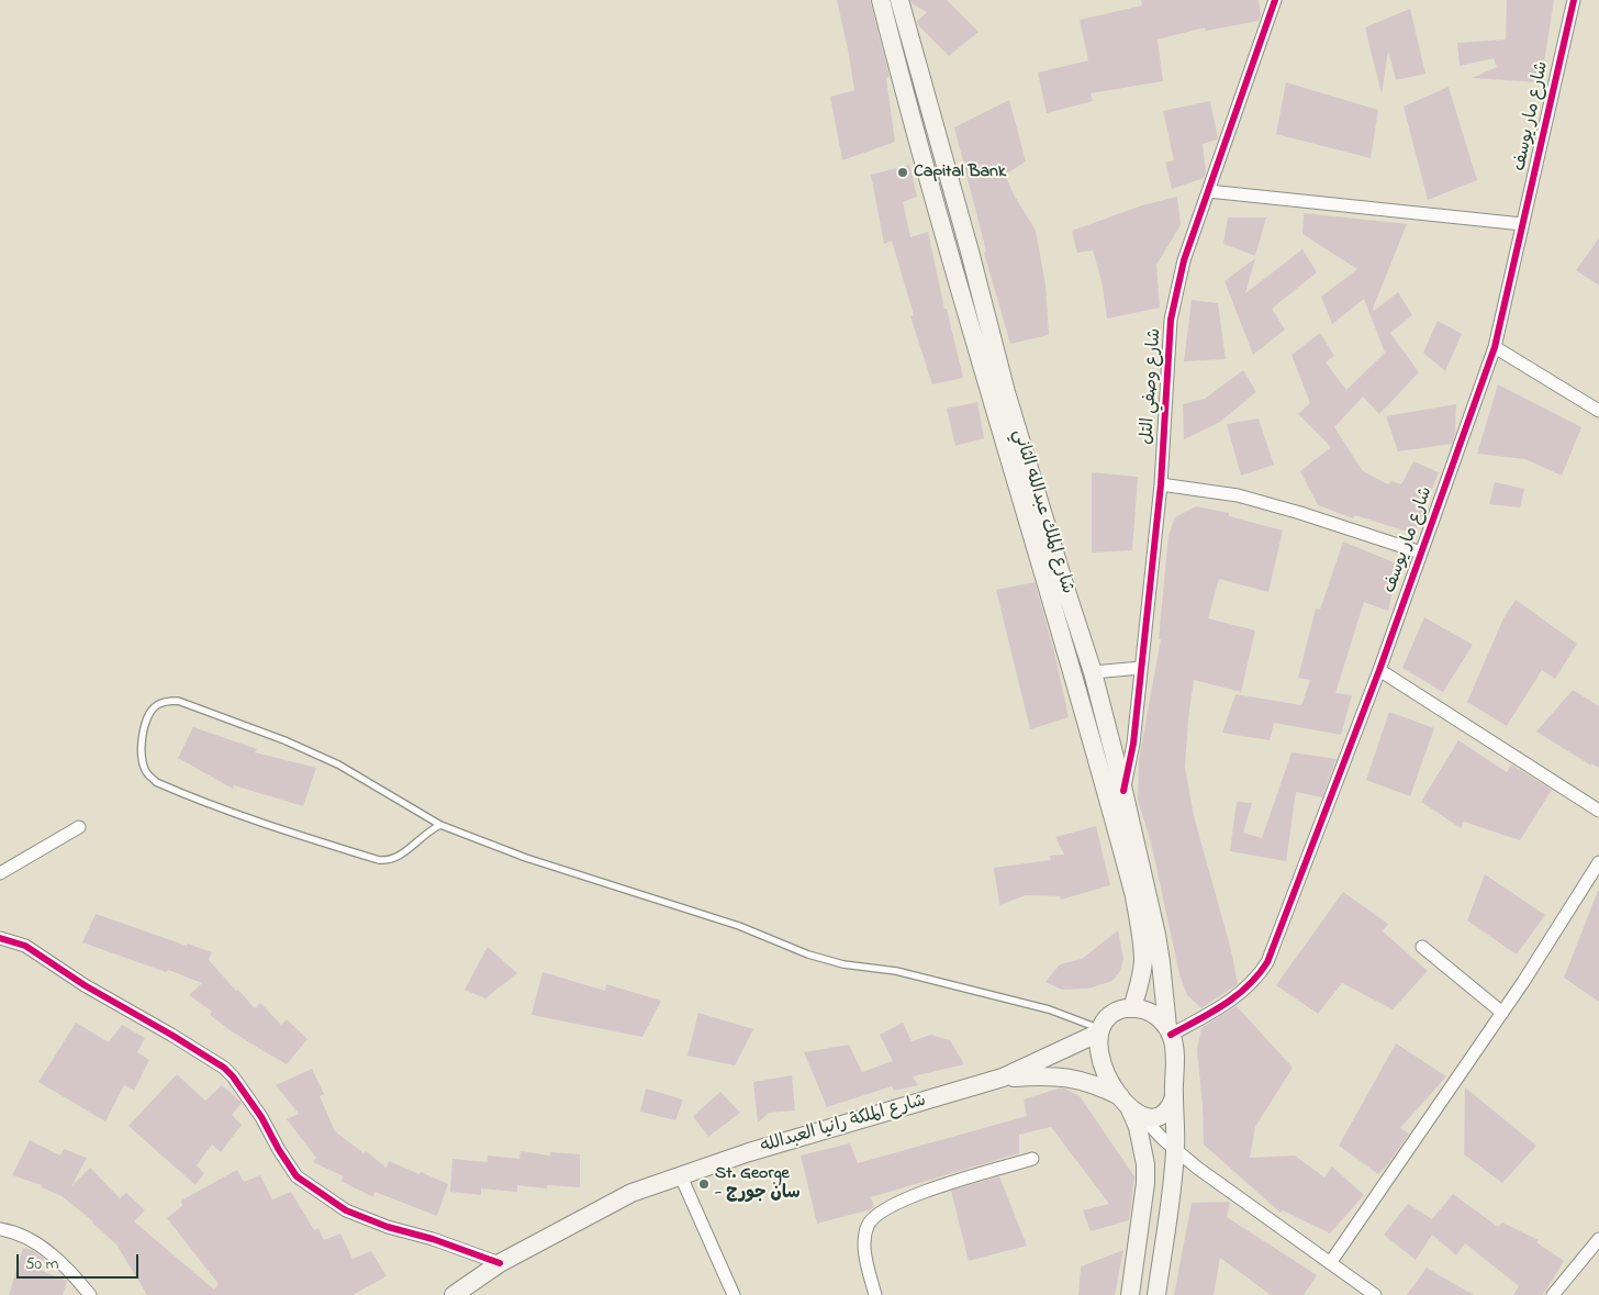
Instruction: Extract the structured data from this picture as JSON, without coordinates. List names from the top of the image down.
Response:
{
  "streets": {
    "main road": ["شارع الملك عبدالله الثاني", "شارع الملكة رانيا العبدالله"],
    "street": ["شارع مار يوسف", "شارع وصفي التل"]
  },
  "crossings": [
    ["شارع مار يوسف", "شارع الملك عبدالله الثاني"],
    ["شارع مار يوسف", "شارع الملكة رانيا العبدالله"],
    ["شارع وصفي التل", "شارع الملك عبدالله الثاني"],
    ["شارع الملك عبدالله الثاني", "شارع الملكة رانيا العبدالله"]
  ],
  "places": ["Capital Bank", "St. George - سان جورج"],
  "scale_bar": "50 m"
}
